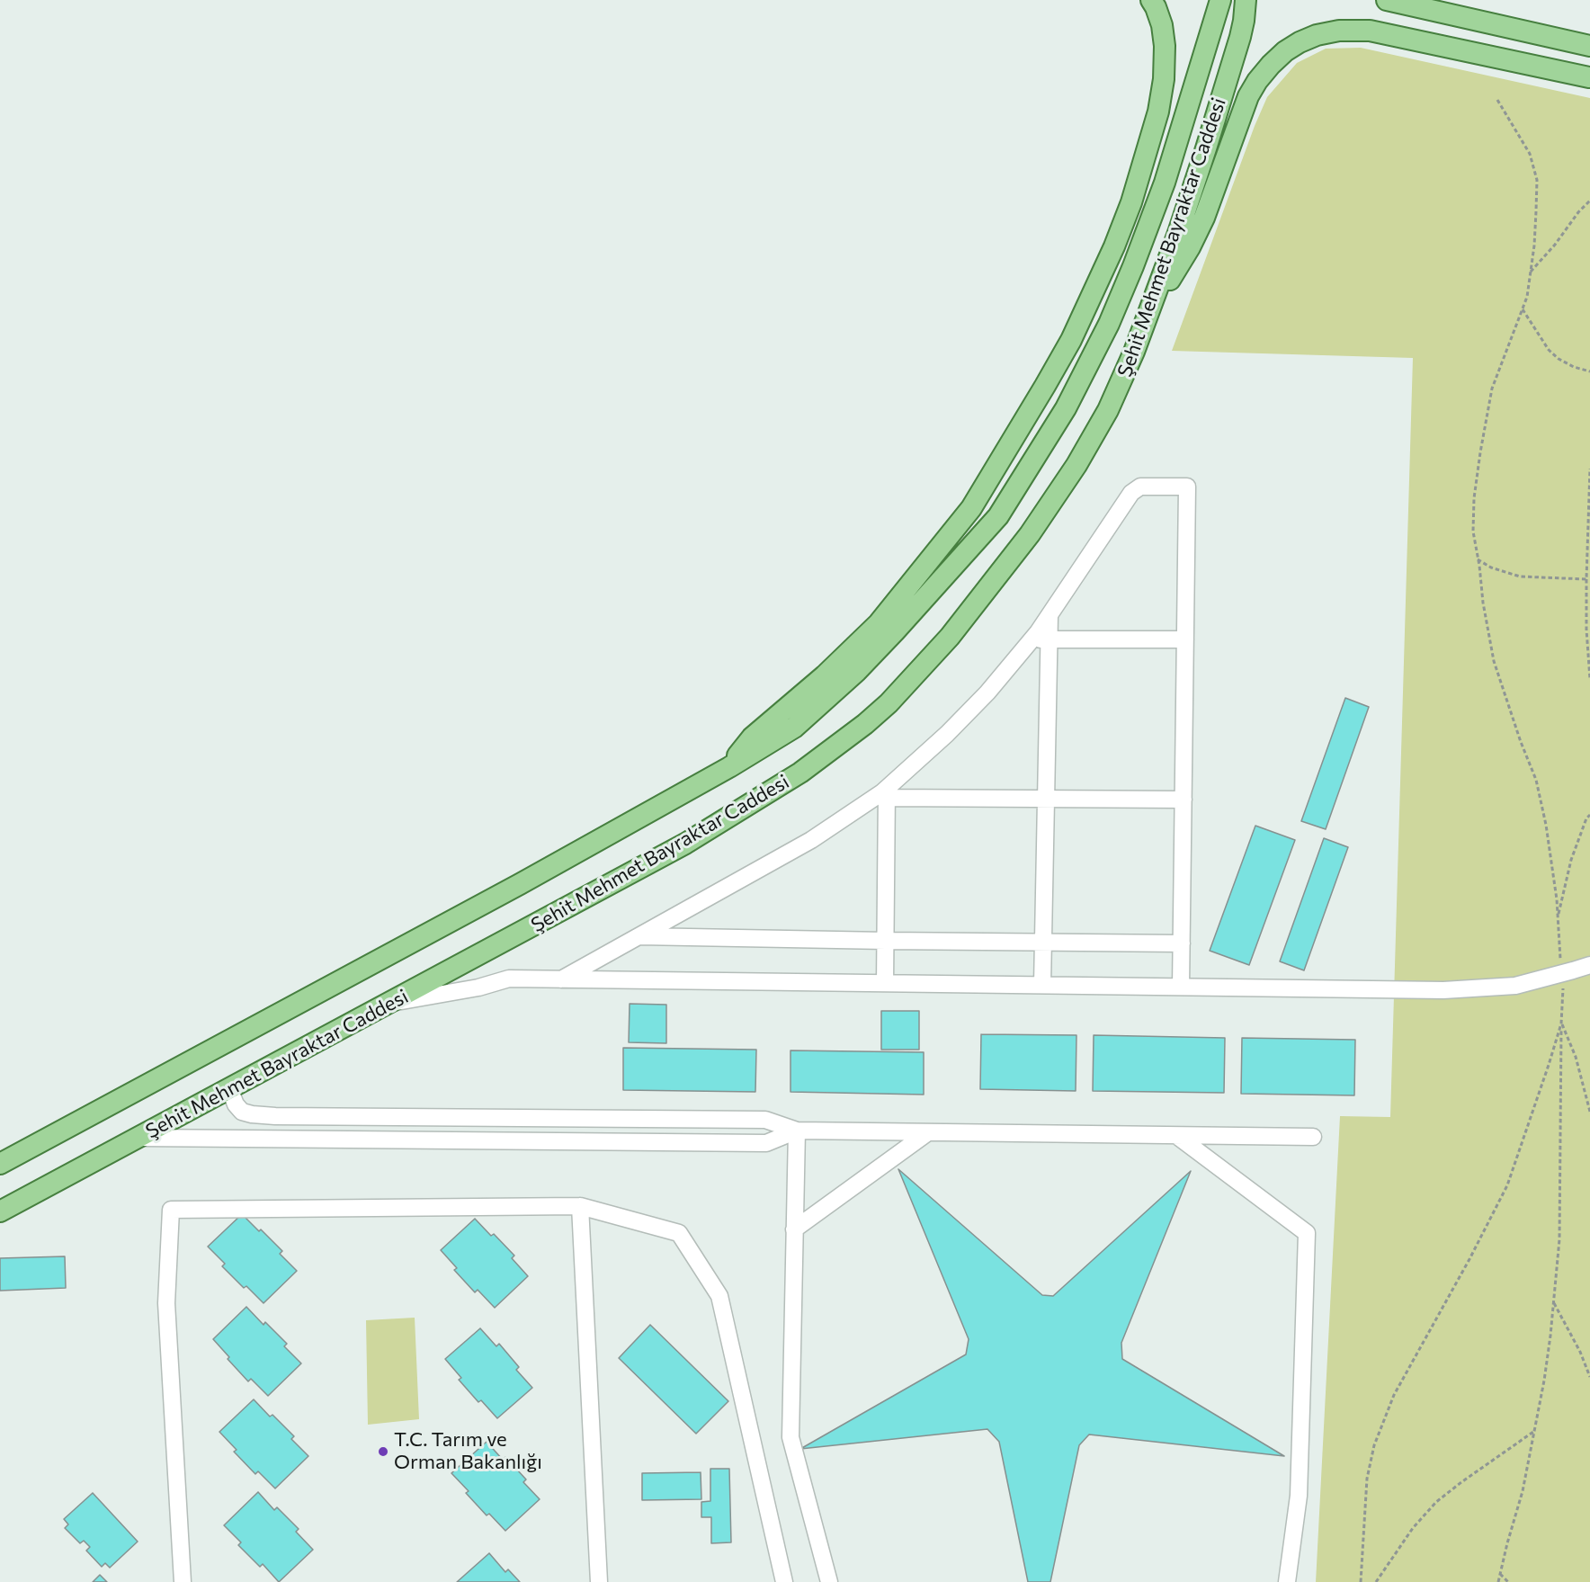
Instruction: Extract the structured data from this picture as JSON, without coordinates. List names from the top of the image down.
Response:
{
  "streets": {
    "main road": ["Şehit Mehmet Bayraktar Caddesi"]
  },
  "places": ["T.C. Tarım ve Orman Bakanlığı"]
}
